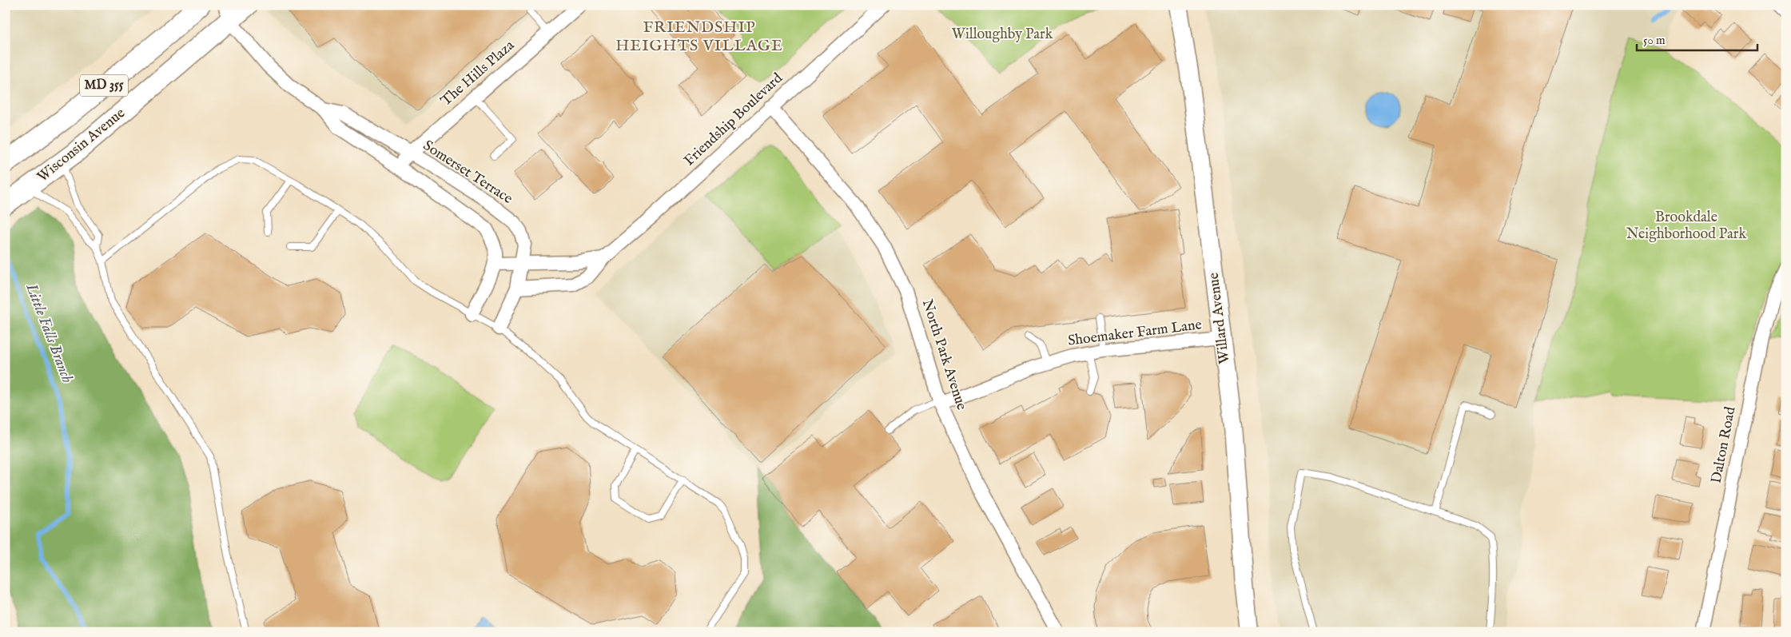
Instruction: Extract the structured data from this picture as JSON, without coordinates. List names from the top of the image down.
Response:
{
  "streets": {
    "main road": ["MD 355", "Wisconsin Avenue"],
    "street": [
      "The Hills Plaza",
      "Friendship Boulevard",
      "Somerset Terrace",
      "Willard Avenue",
      "Shoemaker Farm Lane",
      "North Park Avenue",
      "Dalton Road"
    ]
  },
  "crossings": [
    ["The Hills Plaza", "Somerset Terrace"],
    ["Friendship Boulevard", "Somerset Terrace"],
    ["Friendship Boulevard", "North Park Avenue"],
    ["Wisconsin Avenue", "Somerset Terrace"],
    ["Willard Avenue", "Shoemaker Farm Lane"],
    ["Shoemaker Farm Lane", "North Park Avenue"]
  ],
  "districts": ["FRIENDSHIP HEIGHTS VILLAGE"],
  "water": ["Little Falls Branch"],
  "parks": ["Willoughby Park", "Brookdale Neighborhood Park"],
  "scale_bar": "50 m"
}
